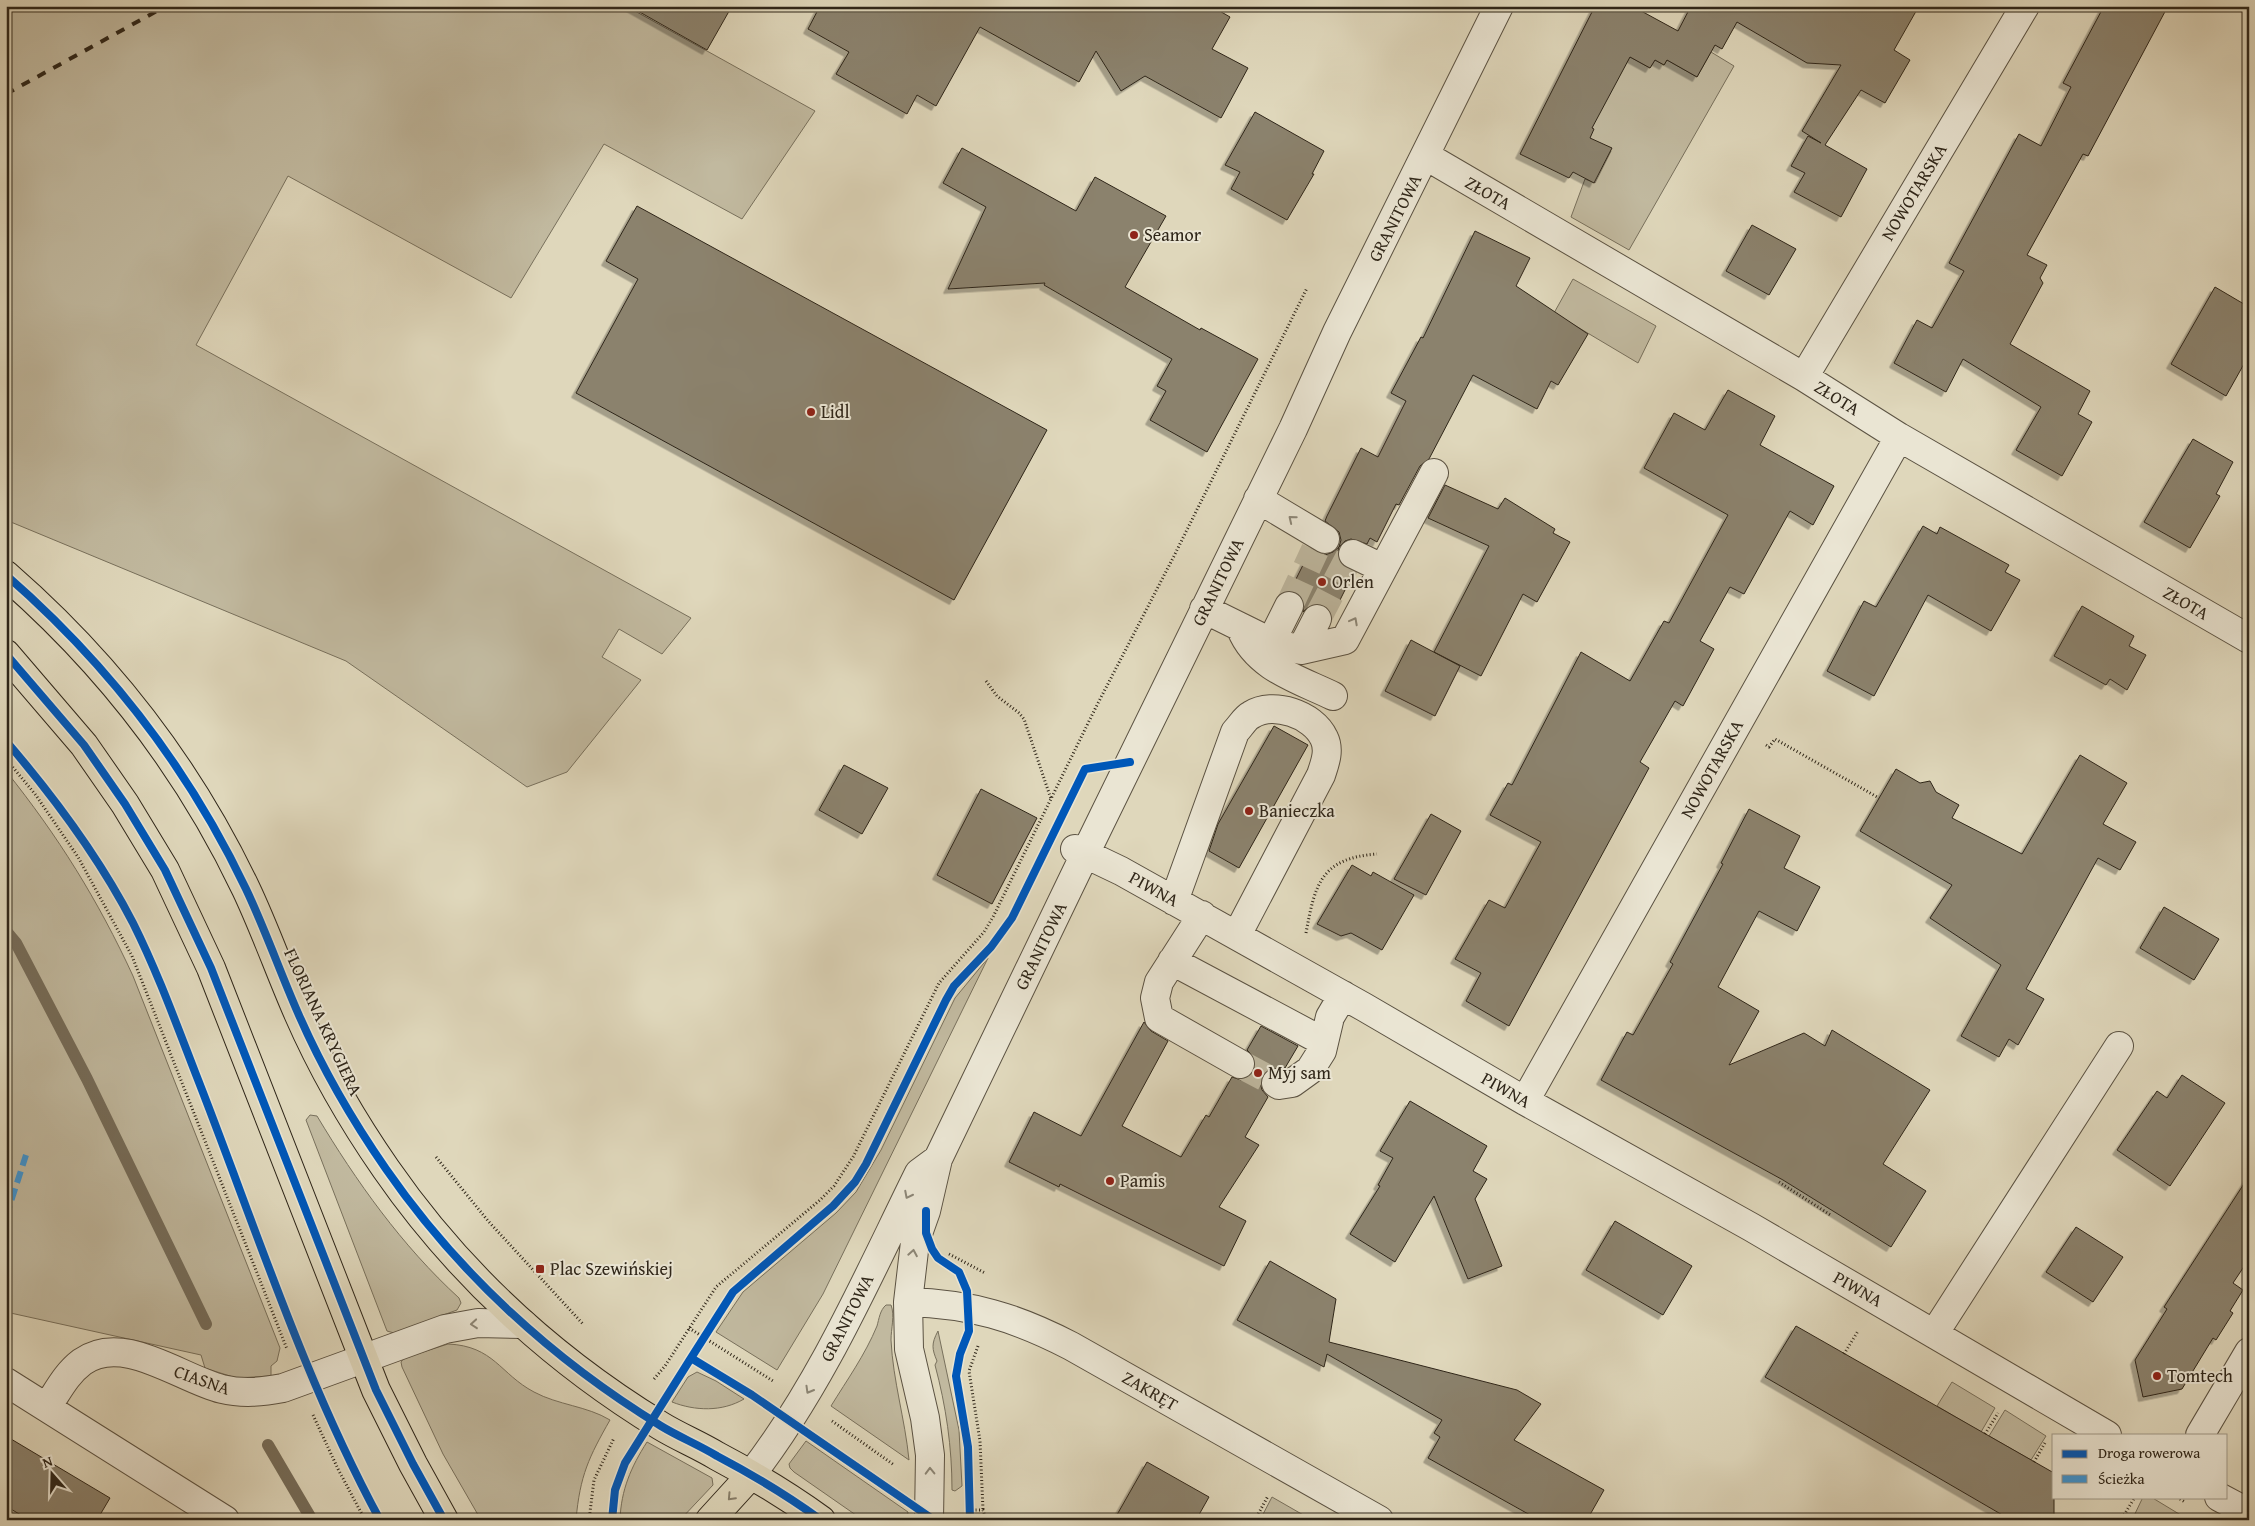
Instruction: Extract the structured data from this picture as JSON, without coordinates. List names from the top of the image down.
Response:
{
  "streets": {
    "main road": ["FLORIANA KRYGIERA"],
    "street": [
      "NOWOTARSKA",
      "ZŁOTA",
      "GRANITOWA",
      "PIWNA",
      "CIASNA",
      "ZAKRĘT"
    ]
  },
  "crossings": [
    ["NOWOTARSKA", "ZŁOTA"],
    ["NOWOTARSKA", "PIWNA"],
    ["ZŁOTA", "GRANITOWA"],
    ["GRANITOWA", "PIWNA"],
    ["GRANITOWA", "FLORIANA KRYGIERA"],
    ["GRANITOWA", "ZAKRĘT"],
    ["FLORIANA KRYGIERA", "CIASNA"]
  ],
  "places": {
    "other": [
      "Seamor",
      "Lidl",
      "Orlen",
      "Banieczka",
      "Myj sam",
      "Pamis",
      "Tomtech"
    ],
    "transit": ["Plac Szewińskiej"]
  },
  "legend": ["Droga rowerowa", "Ścieżka"],
  "north": "top"
}
